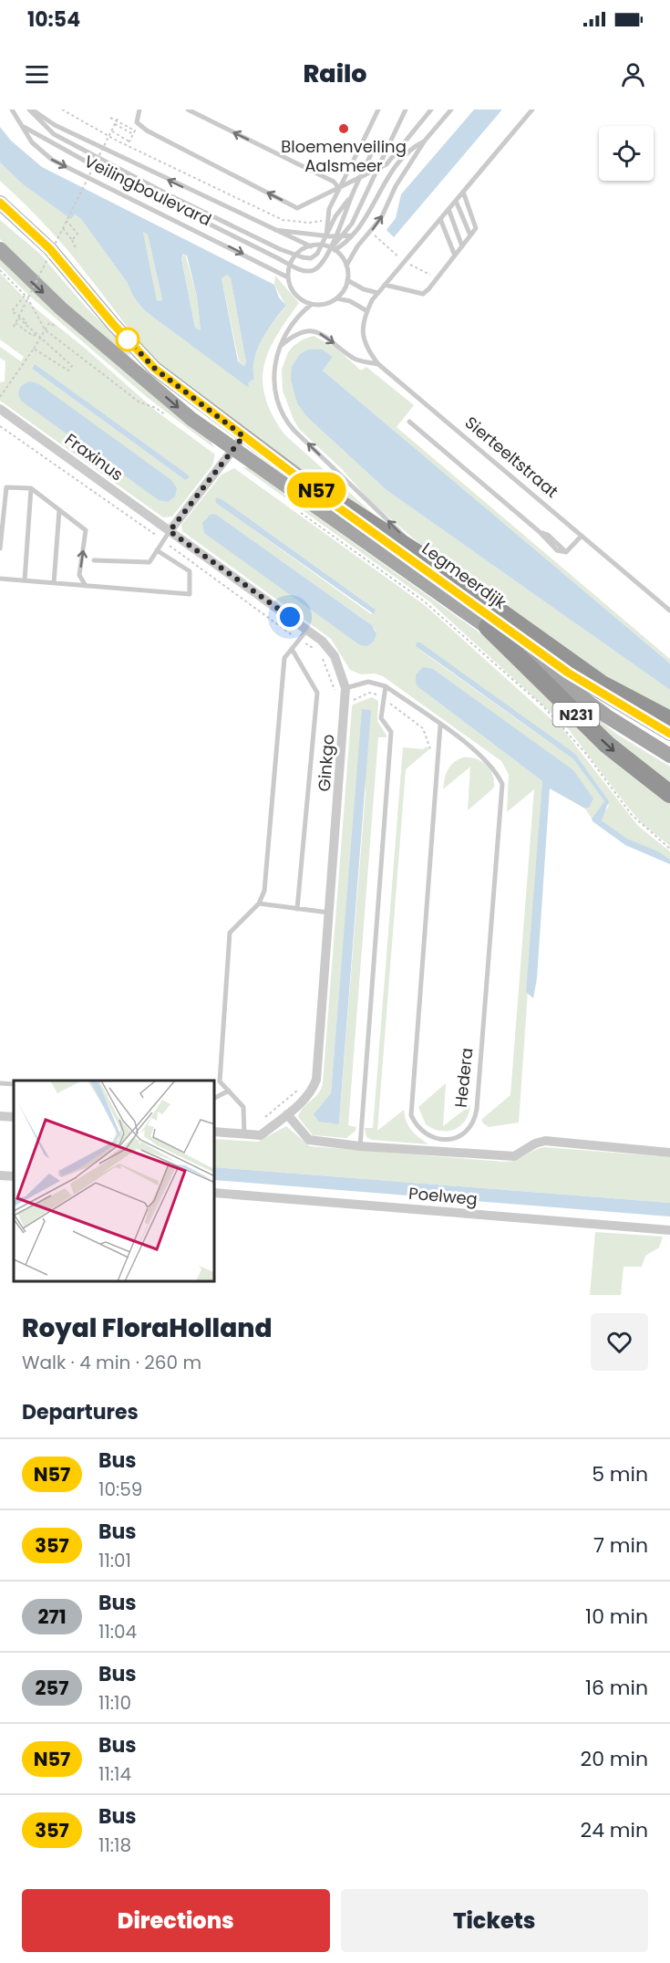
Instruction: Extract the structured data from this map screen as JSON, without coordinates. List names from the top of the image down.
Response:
{
  "streets": {
    "highway": ["N231"],
    "main road": ["Legmeerdijk"],
    "street": ["Fraxinus", "Ginkgo", "Poelweg"],
    "lane": ["Veilingboulevard", "Sierteeltstraat", "Hedera"]
  },
  "crossings": [
    ["Fraxinus", "Ginkgo"],
    ["Legmeerdijk", "N231"]
  ],
  "places": ["Bloemenveiling Aalsmeer"],
  "lines": ["bus line N57"],
  "page": {
    "status": "10:54",
    "header": "Railo",
    "on_map": "N57",
    "heading": [
      ["Royal FloraHolland", "Walk · 4 min · 260 m"],
      "Departures"
    ],
    "list": [
      {
        "mark": "N57",
        "name": "Bus",
        "note": "10:59",
        "value": "5 min"
      },
      {
        "mark": "357",
        "name": "Bus",
        "note": "11:01",
        "value": "7 min"
      },
      {
        "mark": "271",
        "name": "Bus",
        "note": "11:04",
        "value": "10 min"
      },
      {
        "mark": "257",
        "name": "Bus",
        "note": "11:10",
        "value": "16 min"
      },
      {
        "mark": "N57",
        "name": "Bus",
        "note": "11:14",
        "value": "20 min"
      },
      {
        "mark": "357",
        "name": "Bus",
        "note": "11:18",
        "value": "24 min"
      }
    ],
    "buttons": ["Directions", "Tickets"]
  }
}
